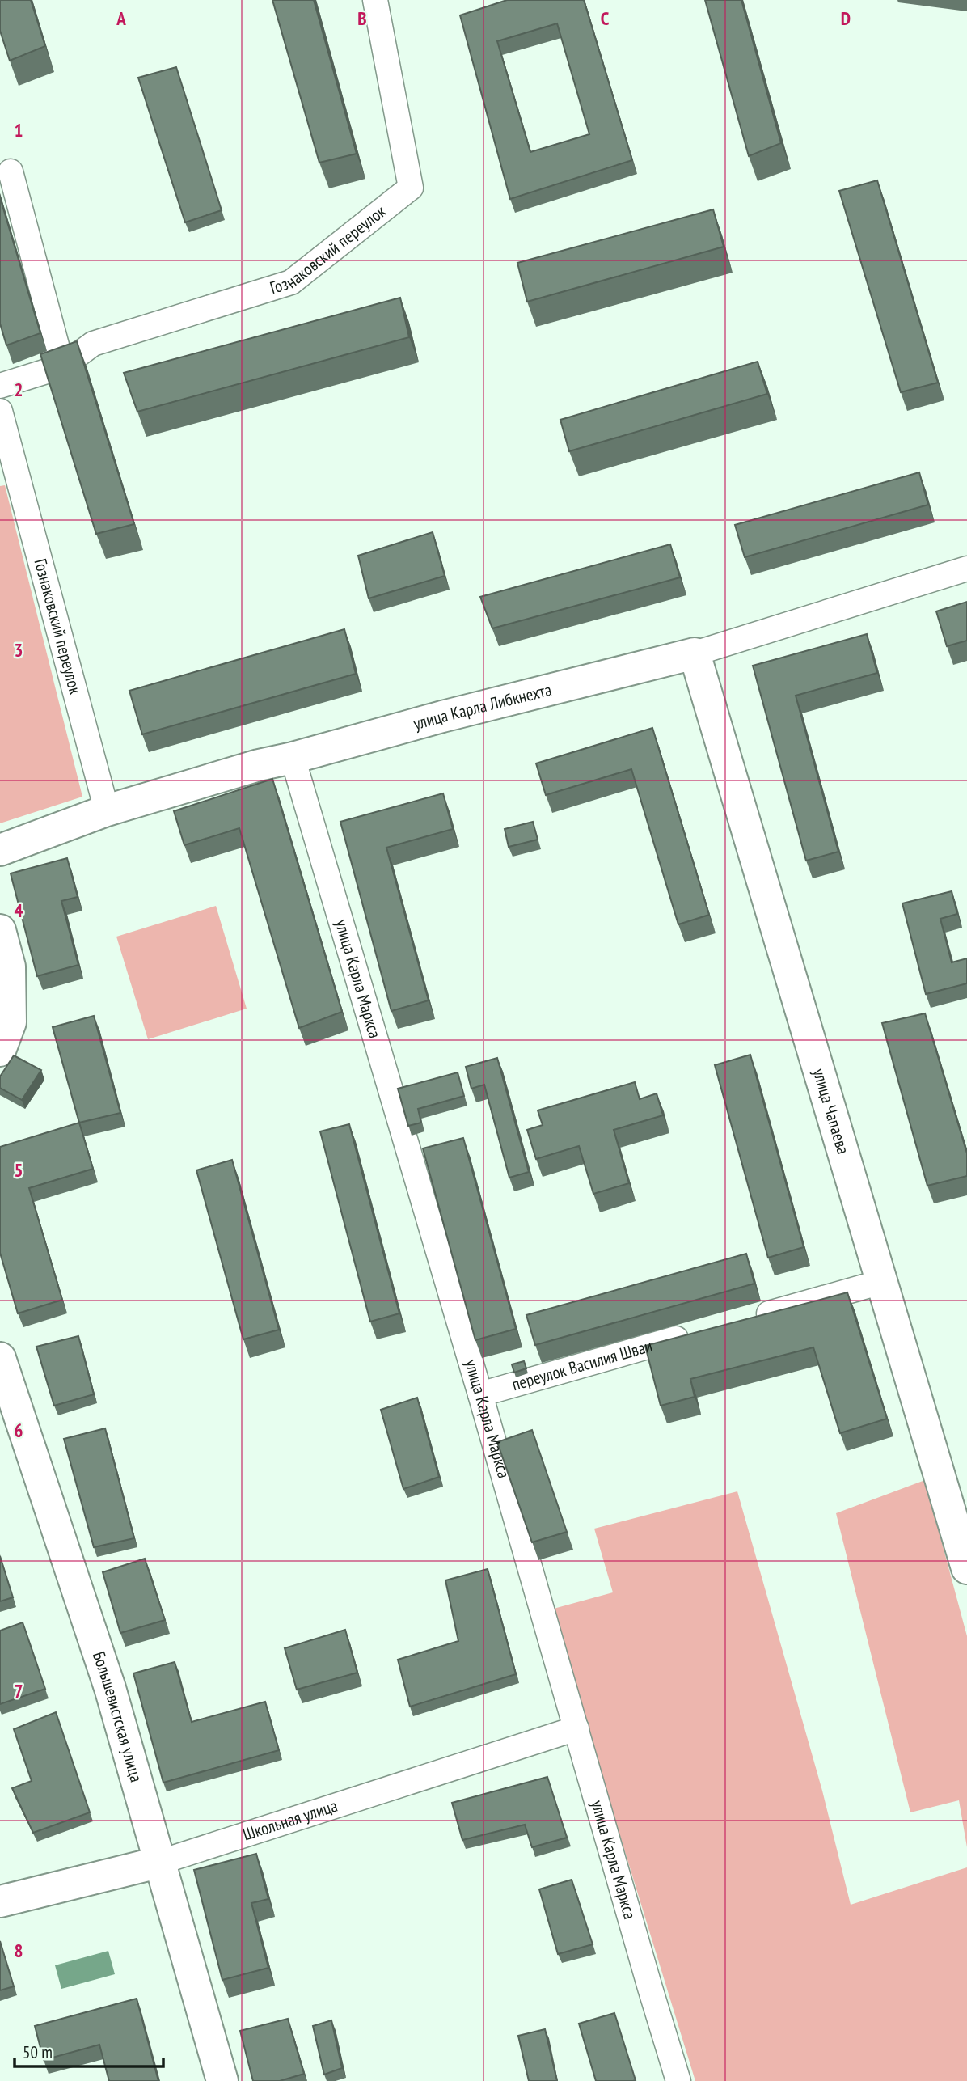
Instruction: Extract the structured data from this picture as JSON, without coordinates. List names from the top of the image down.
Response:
{
  "streets": {
    "street": [
      "Гознаковский переулок",
      "улица Карла Либкнехта",
      "улица Карла Маркса",
      "улица Чапаева",
      "переулок Василия Шваи",
      "Большевистская улица",
      "Школьная улица"
    ]
  },
  "crossings": [
    ["Гознаковский переулок", "улица Карла Либкнехта"],
    ["улица Карла Либкнехта", "улица Карла Маркса"],
    ["улица Карла Либкнехта", "улица Чапаева"],
    ["улица Карла Маркса", "переулок Василия Шваи"],
    ["улица Карла Маркса", "Школьная улица"],
    ["Большевистская улица", "Школьная улица"]
  ],
  "scale_bar": "50 m",
  "grid": {
    "columns": [
      "A",
      "B",
      "C",
      "D"
    ],
    "rows": [
      "1",
      "2",
      "3",
      "4",
      "5",
      "6",
      "7",
      "8"
    ]
  }
}
